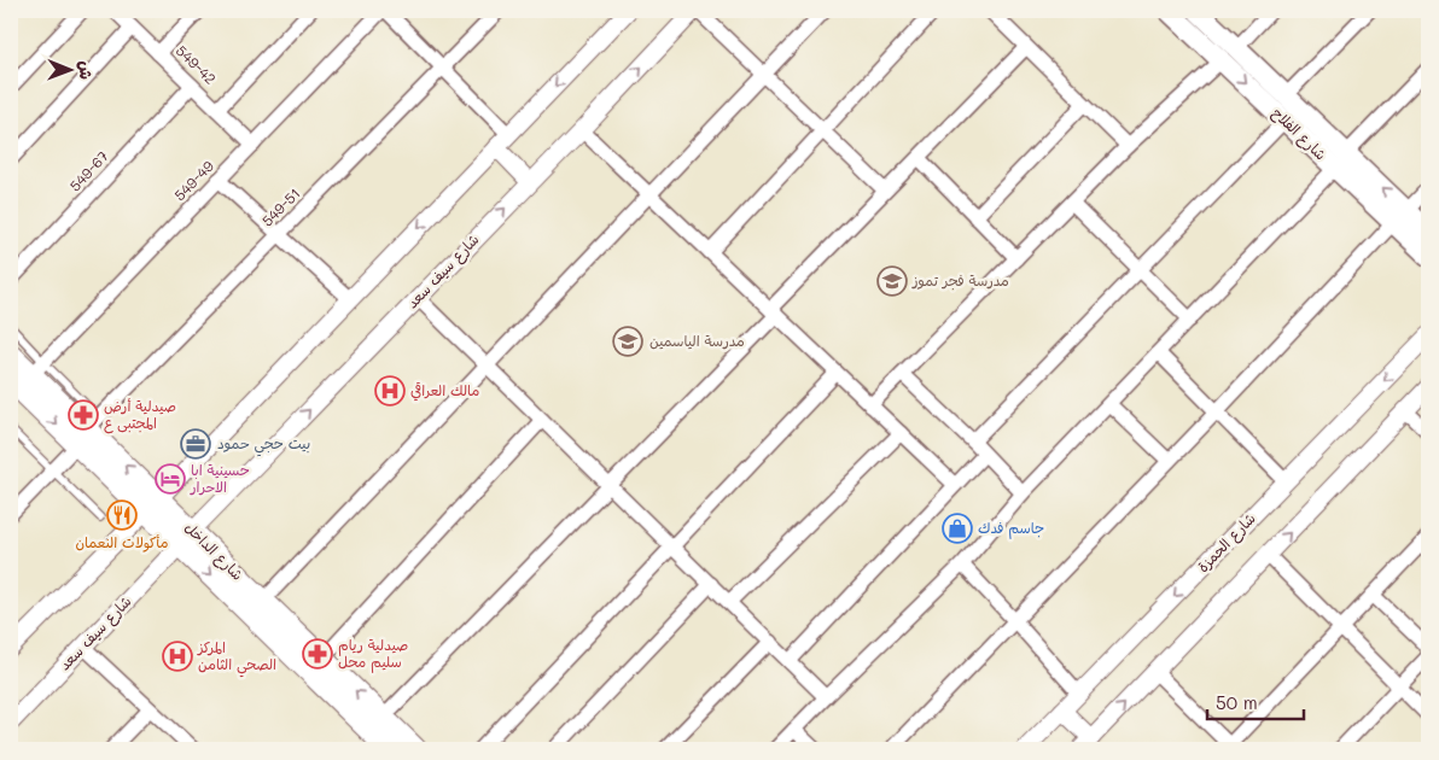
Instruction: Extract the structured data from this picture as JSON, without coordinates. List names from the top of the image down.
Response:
{
  "streets": {
    "main road": ["شارع الفلاح", "شارع الداخل"],
    "street": [
      "549-42",
      "549-67",
      "549-49",
      "549-51",
      "شارع سيف سعد",
      "شارع الحمزة"
    ]
  },
  "crossings": [
    ["549-42", "549-67"],
    ["549-42", "549-49"],
    ["549-49", "شارع الداخل"],
    ["549-51", "شارع الداخل"],
    ["شارع سيف سعد", "شارع الداخل"]
  ],
  "places": {
    "school or university": ["مدرسة فجر تموز", "مدرسة الياسمين"],
    "hospital": ["مالك العراقي", "المركز الصحي الثامن"],
    "pharmacy": ["صيدلية أرض المجتبى ع", "صيدلية ريام سليم محل"],
    "office": ["بيت حجي حمود"],
    "hotel": ["حسينية ابا الاحرار"],
    "restaurant": ["مأكولات النعمان"],
    "shop": ["جاسم فدك"]
  },
  "scale_bar": "50 m",
  "north": "right"
}
